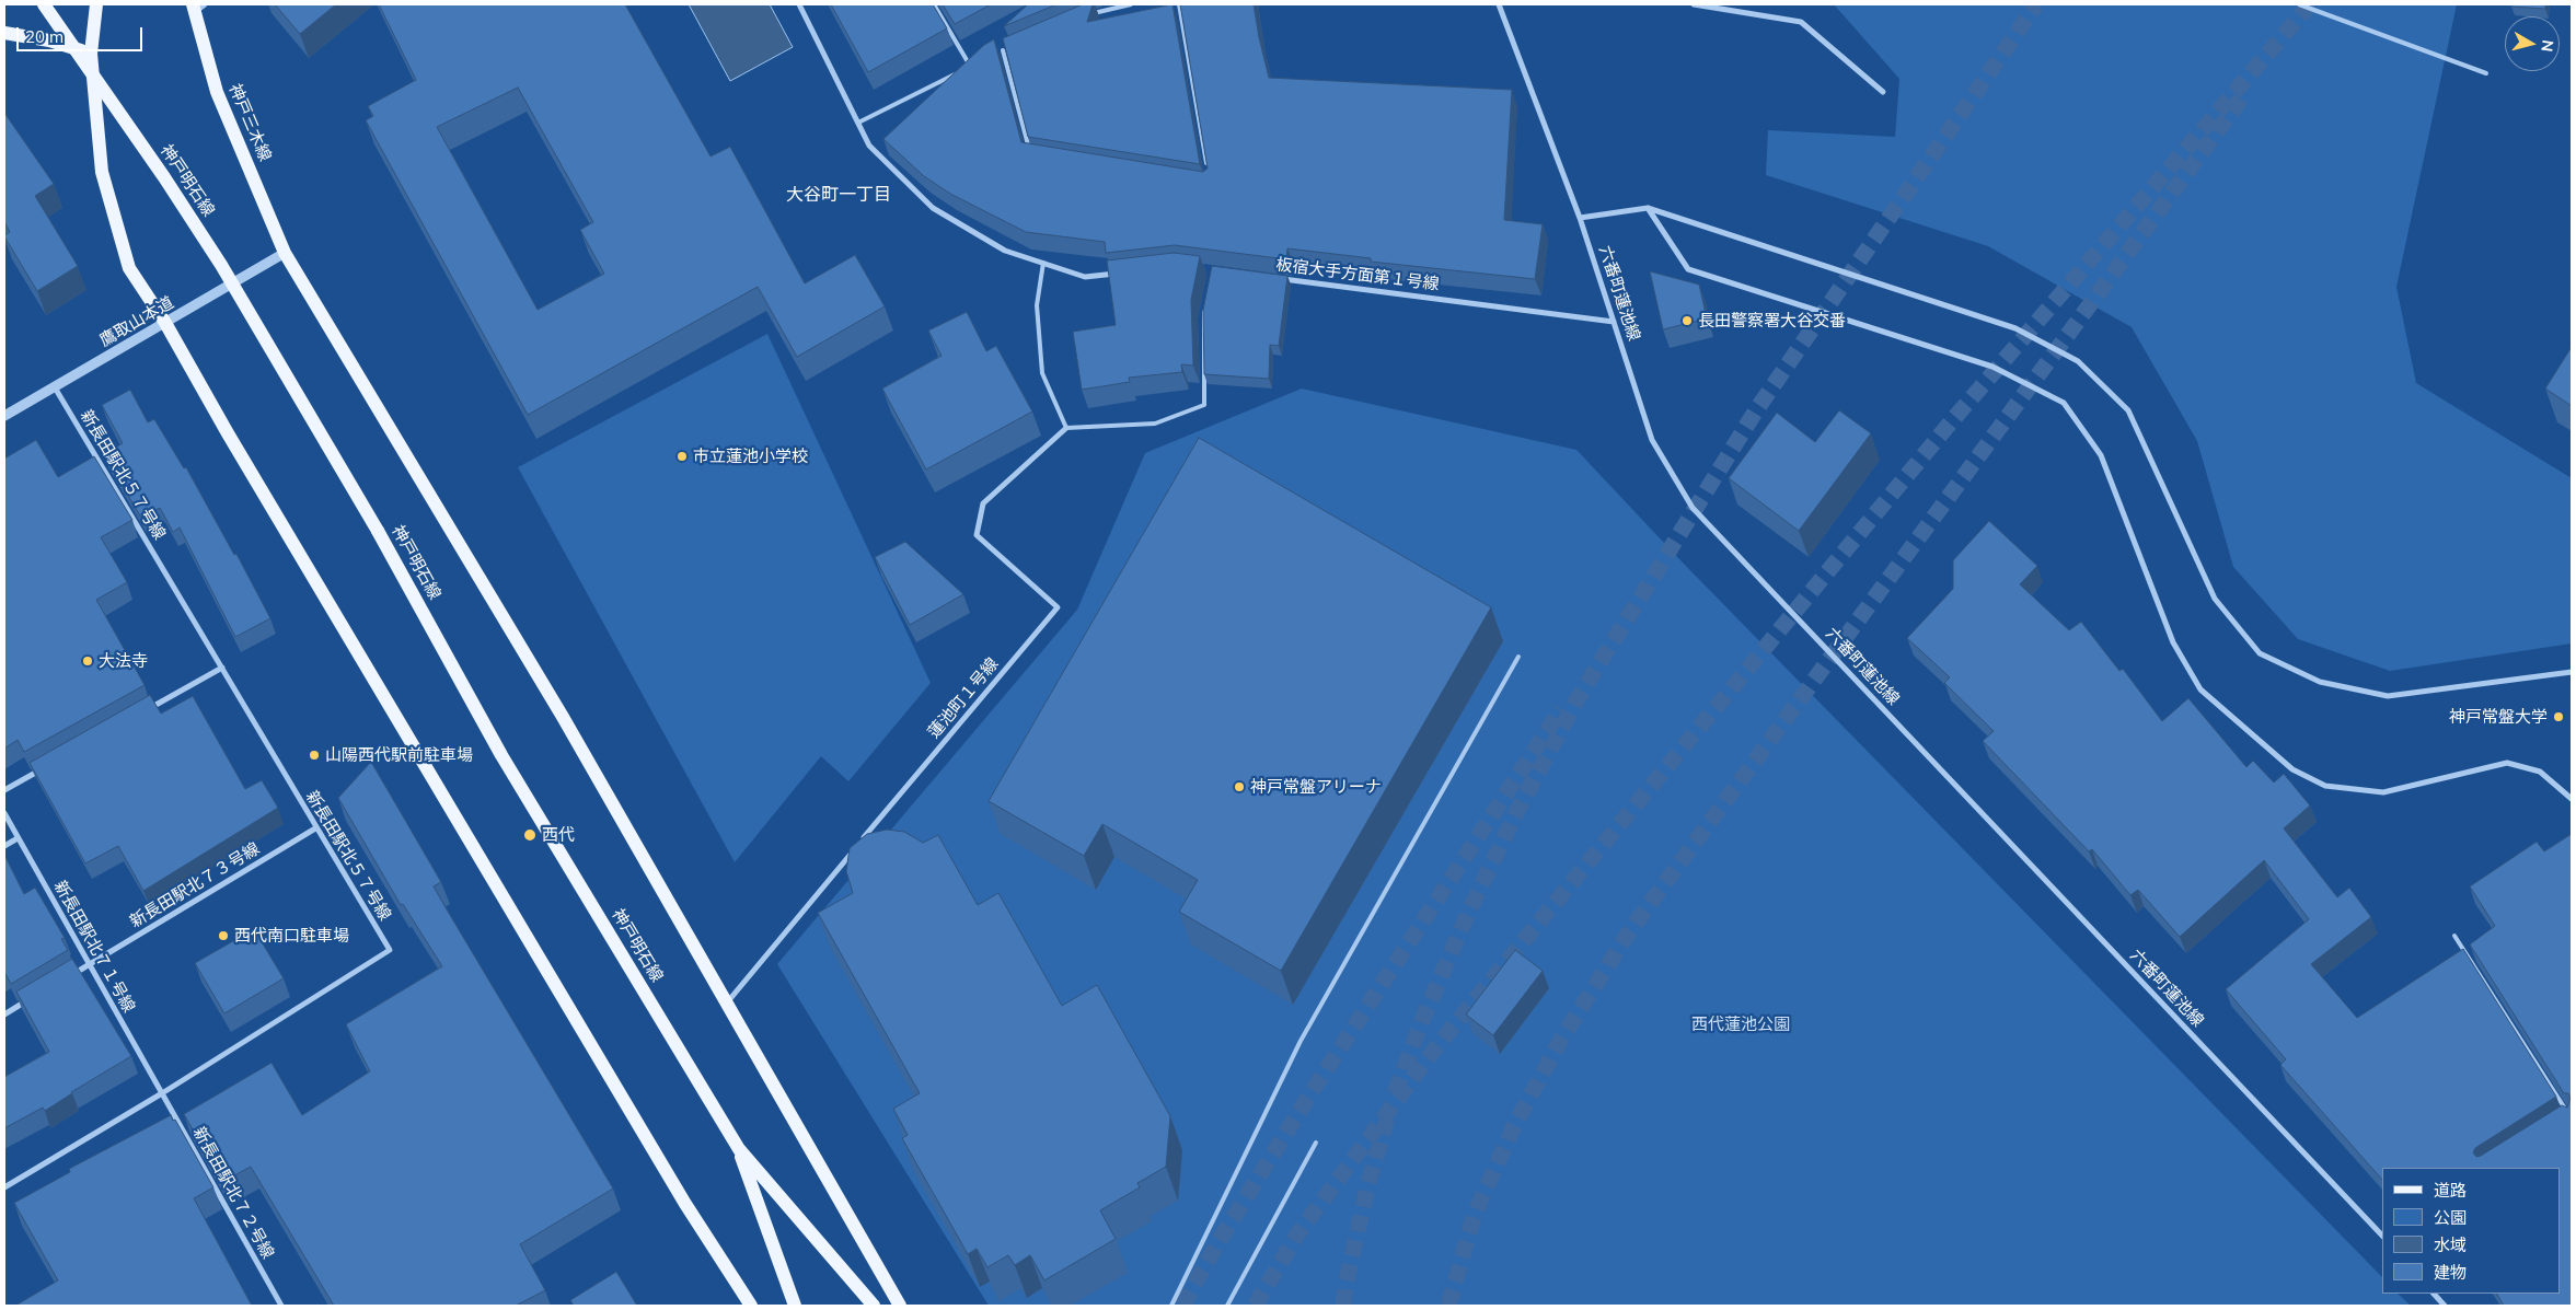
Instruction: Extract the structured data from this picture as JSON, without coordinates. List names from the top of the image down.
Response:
{
  "streets": {
    "main road": ["神戸三木線", "神戸明石線"],
    "street": [
      "板宿大手方面第１号線",
      "六番町蓮池線",
      "鷹取山本道",
      "新長田駅北５７号線",
      "蓮池町１号線",
      "新長田駅北７３号線",
      "新長田駅北７１号線",
      "新長田駅北７２号線"
    ]
  },
  "crossings": [
    ["神戸三木線", "鷹取山本道"],
    ["神戸三木線", "蓮池町１号線"],
    ["板宿大手方面第１号線", "六番町蓮池線"],
    ["鷹取山本道", "新長田駅北５７号線"],
    ["新長田駅北５７号線", "新長田駅北７３号線"],
    ["新長田駅北５７号線", "新長田駅北７１号線"],
    ["新長田駅北５７号線", "新長田駅北７２号線"],
    ["新長田駅北７３号線", "新長田駅北７１号線"],
    ["新長田駅北７１号線", "新長田駅北７２号線"]
  ],
  "districts": ["大谷町一丁目"],
  "parks": ["西代蓮池公園"],
  "places": [
    "長田警察署大谷交番",
    "市立蓮池小学校",
    "大法寺",
    "神戸常盤大学",
    "山陽西代駅前駐車場",
    "神戸常盤アリーナ",
    "西代",
    "西代南口駐車場"
  ],
  "legend": [
    "道路",
    "公園",
    "水域",
    "建物"
  ],
  "scale_bar": "20 m",
  "north": "right"
}
